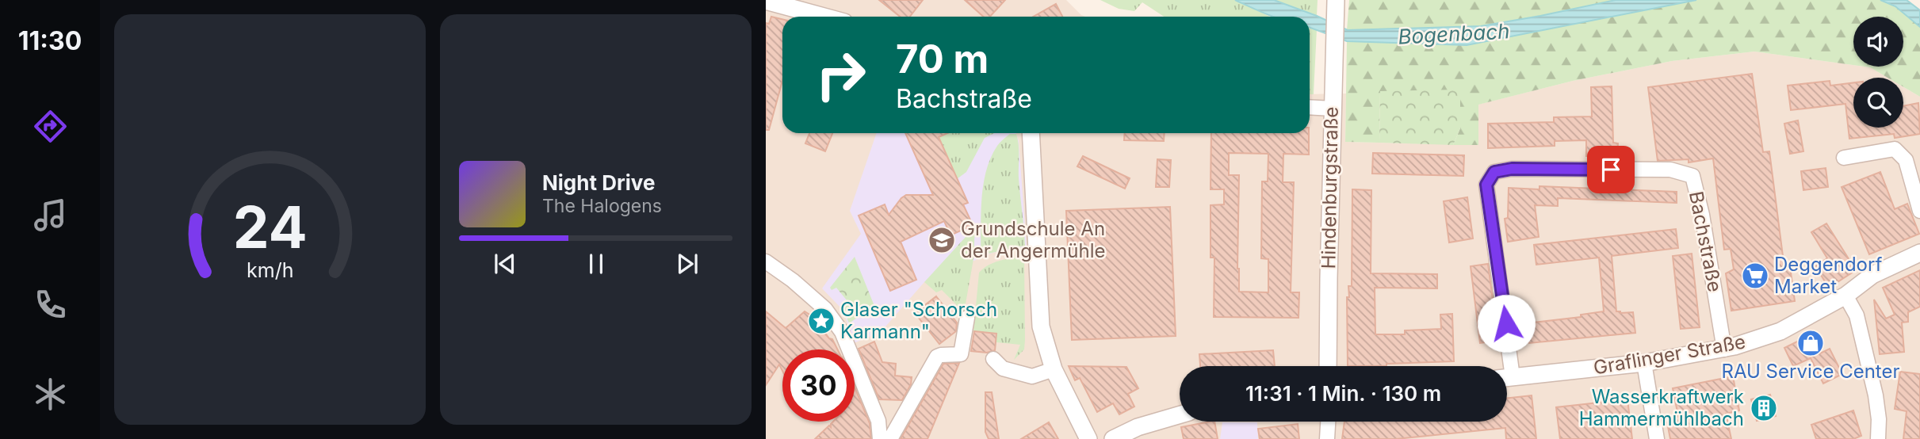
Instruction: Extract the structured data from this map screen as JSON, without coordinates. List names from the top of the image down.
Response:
{
  "streets": {
    "street": ["Hindenburgstraße", "Bachstraße", "Graflinger Straße"]
  },
  "crossings": [
    ["Bachstraße", "Graflinger Straße"]
  ],
  "water": ["Bogenbach"],
  "places": {
    "school or university": ["Grundschule An der Angermühle"],
    "supermarket": ["Deggendorf Market"],
    "place": ["Glaser \"Schorsch Karmann\""],
    "shop": ["RAU Service Center"],
    "building": ["Wasserkraftwerk Hammermühlbach"]
  },
  "page": {
    "tabs": "11:30",
    "turn": ["70 m", "Bachstraße"],
    "song": ["Night Drive", "The Halogens"],
    "limit": "30",
    "trip": "11:31 · 1 Min. · 130 m",
    "gauge": ["24", "km/h"]
  }
}
